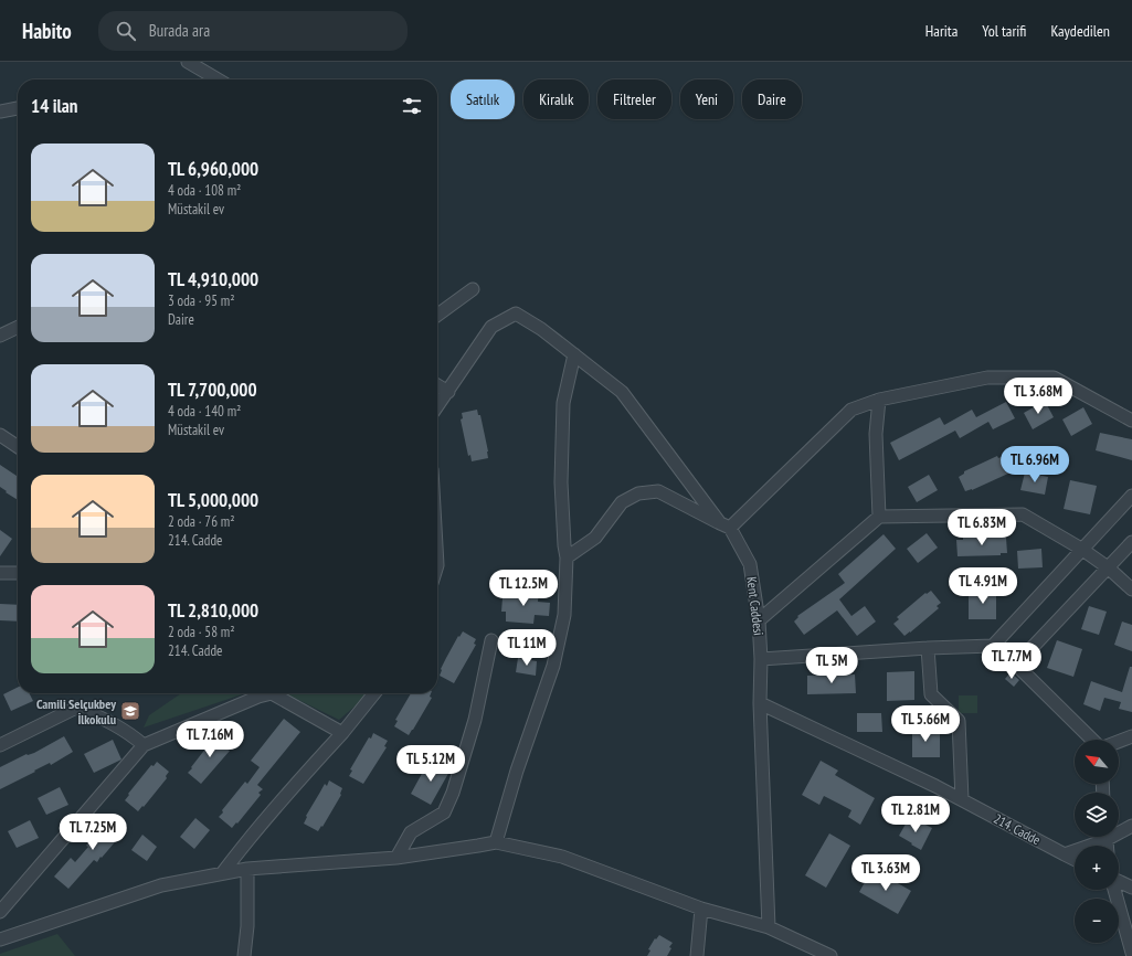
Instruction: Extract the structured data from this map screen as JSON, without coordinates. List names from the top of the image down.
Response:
{
  "streets": {
    "street": ["Kent Caddesi", "214. Cadde"]
  },
  "crossings": [
    ["Kent Caddesi", "214. Cadde"]
  ],
  "places": {
    "school or university": ["Camili Selçukbey İlkokulu"]
  },
  "north": "top left",
  "page": {
    "header": "Habito",
    "search": "Burada ara",
    "nav": ["Harita", "Yol tarifi", "Kaydedilen"],
    "chip": [
      "Satılık",
      "Kiralık",
      "Filtreler",
      "Yeni",
      "Daire"
    ],
    "heading": "14 ilan",
    "list": [
      {
        "name": "TL 6,960,000",
        "note": "4 oda · 108 m² · Müstakil ev"
      },
      {
        "name": "TL 4,910,000",
        "note": "3 oda · 95 m² · Daire"
      },
      {
        "name": "TL 7,700,000",
        "note": "4 oda · 140 m² · Müstakil ev"
      },
      {
        "name": "TL 5,000,000",
        "note": "2 oda · 76 m² · 214. Cadde"
      },
      {
        "name": "TL 2,810,000",
        "note": "2 oda · 58 m² · 214. Cadde"
      }
    ],
    "price": [
      "TL 3.68M",
      "TL 6.96M",
      "TL 6.83M",
      "TL 4.91M",
      "TL 12.5M",
      "TL 11M",
      "TL 7.7M",
      "TL 5M",
      "TL 5.66M",
      "TL 7.16M",
      "TL 5.12M",
      "TL 2.81M",
      "TL 7.25M",
      "TL 3.63M"
    ],
    "map_buttons": ["+", "−"]
  }
}
